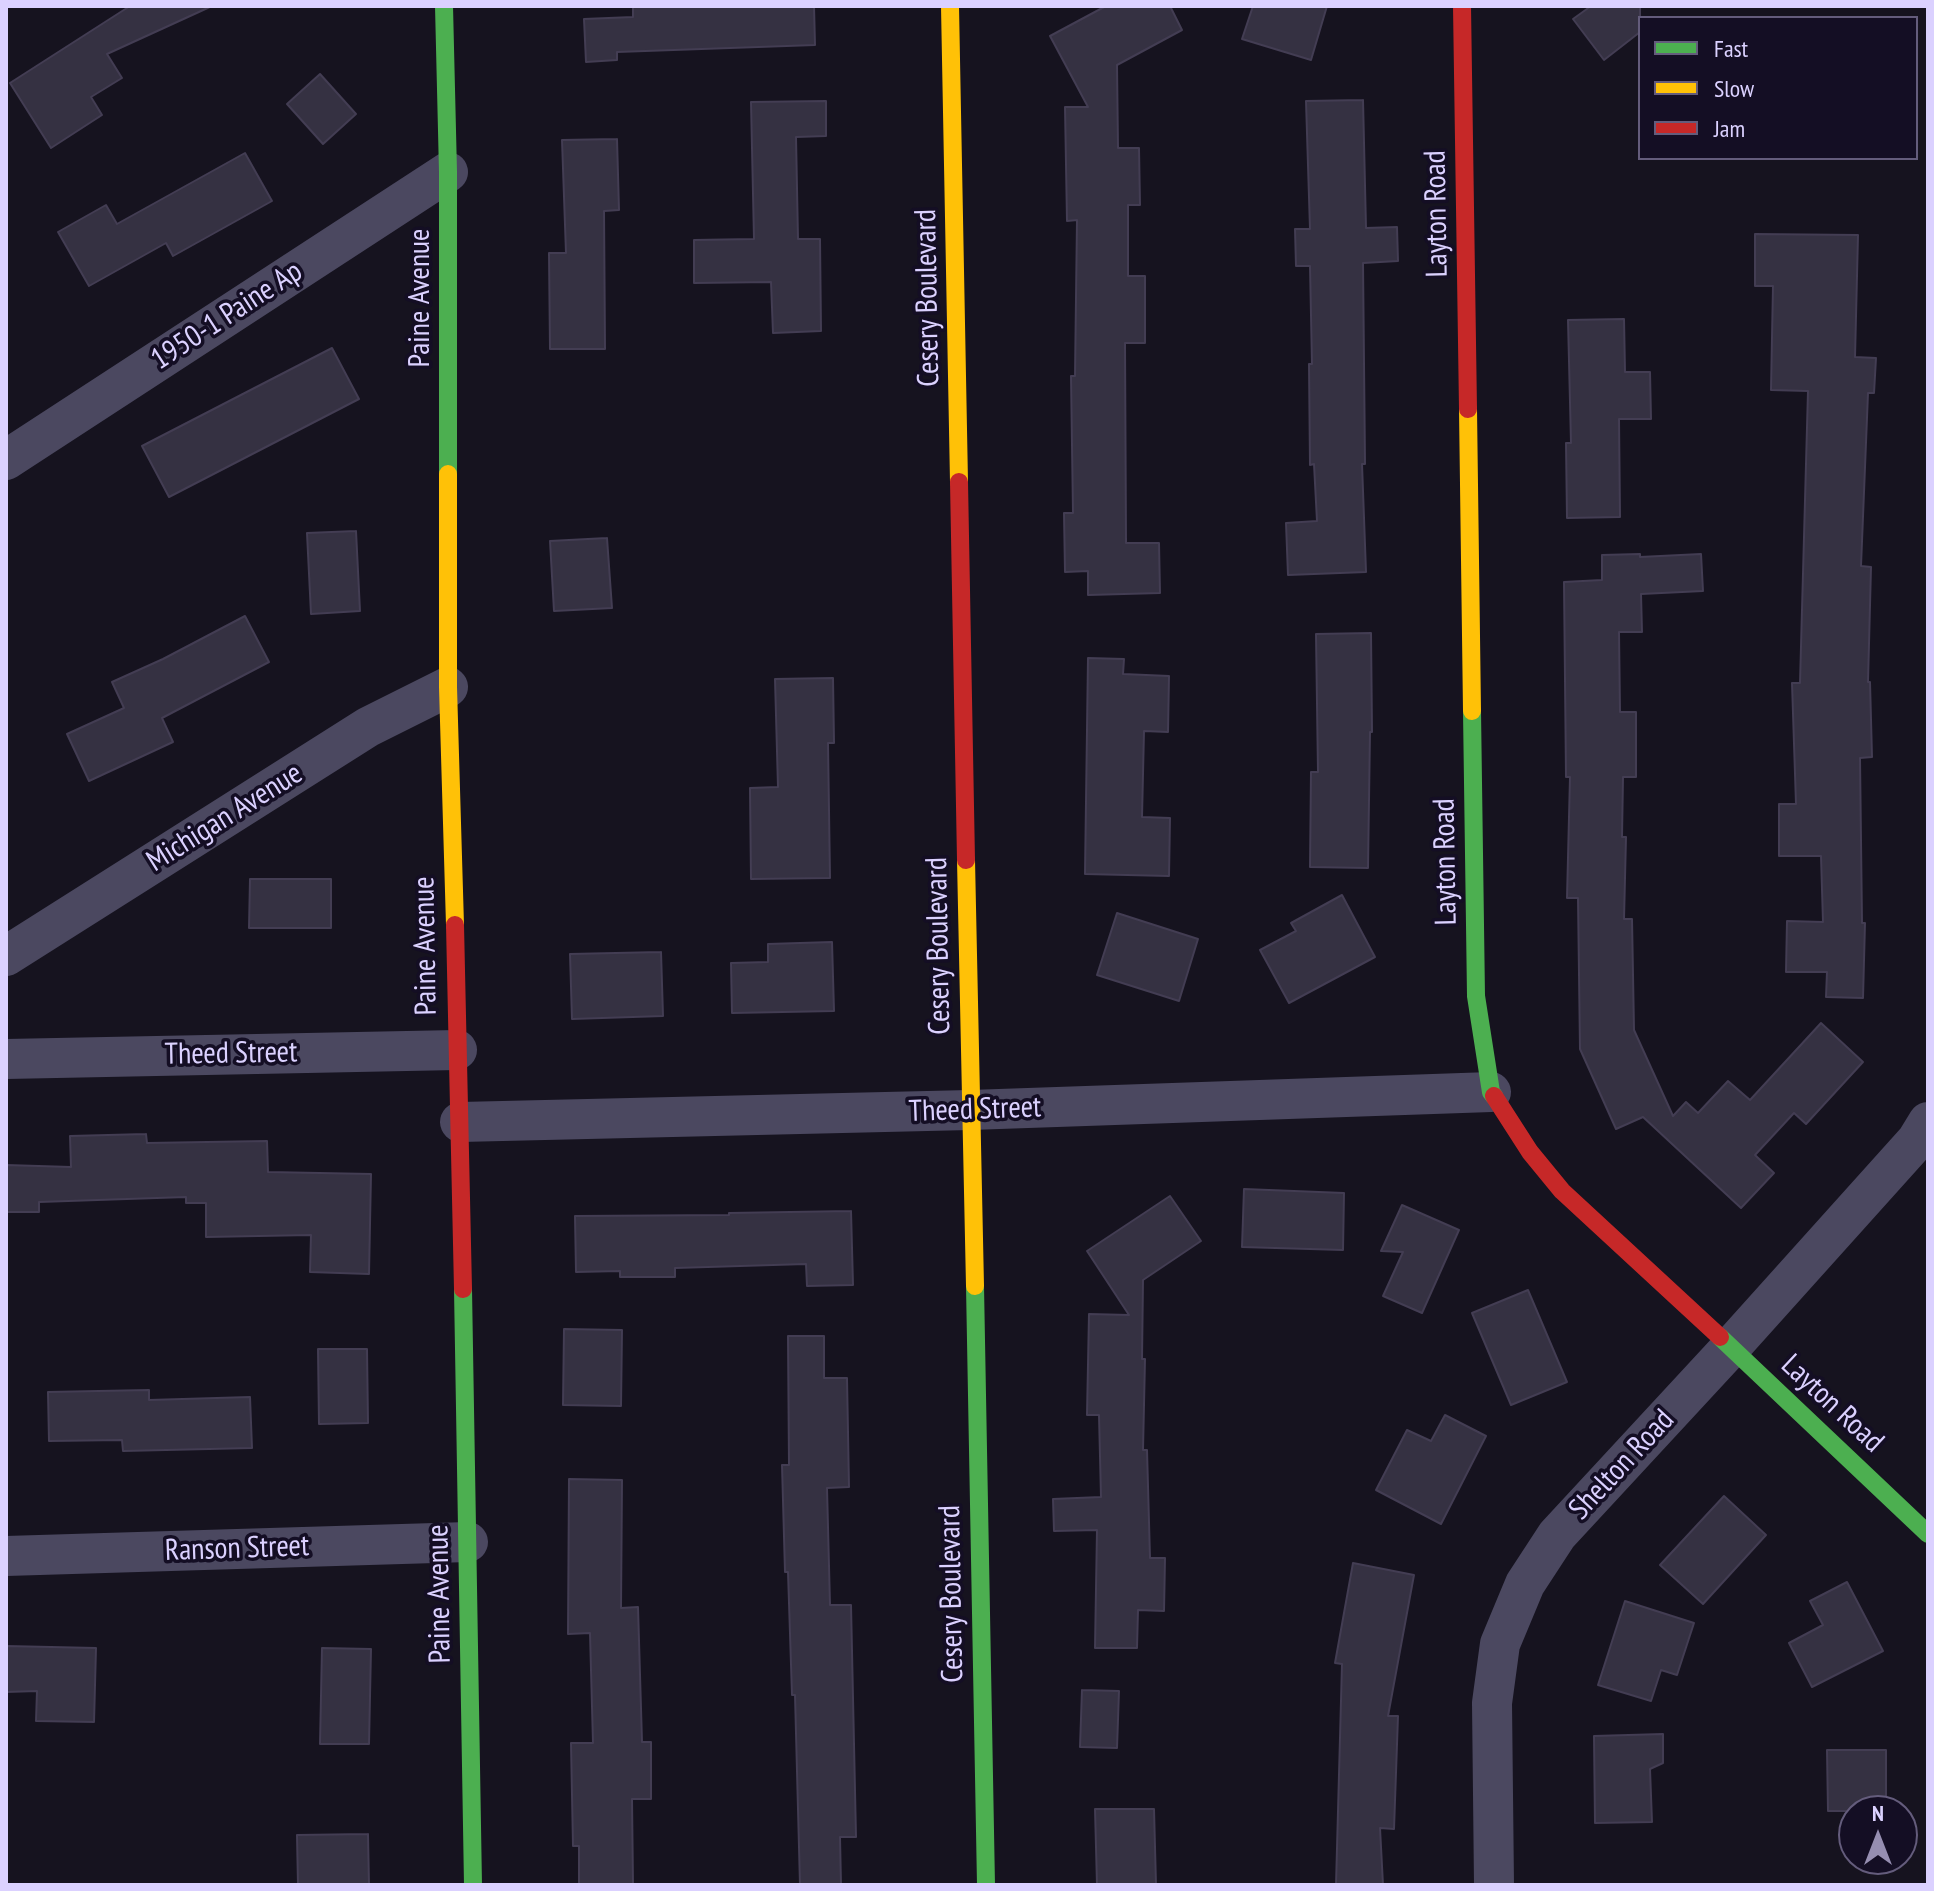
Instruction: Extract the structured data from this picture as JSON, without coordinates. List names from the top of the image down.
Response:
{
  "streets": {
    "street": [
      "Layton Road",
      "Paine Avenue",
      "Cesery Boulevard",
      "1950-1 Paine Ap",
      "Michigan Avenue",
      "Theed Street",
      "Shelton Road",
      "Ranson Street"
    ]
  },
  "crossings": [
    ["Layton Road", "Theed Street"],
    ["Layton Road", "Shelton Road"],
    ["Paine Avenue", "1950-1 Paine Ap"],
    ["Paine Avenue", "Michigan Avenue"],
    ["Paine Avenue", "Theed Street"],
    ["Paine Avenue", "Ranson Street"],
    ["Cesery Boulevard", "Theed Street"]
  ],
  "legend": ["Fast", "Slow", "Jam"],
  "north": "top"
}
